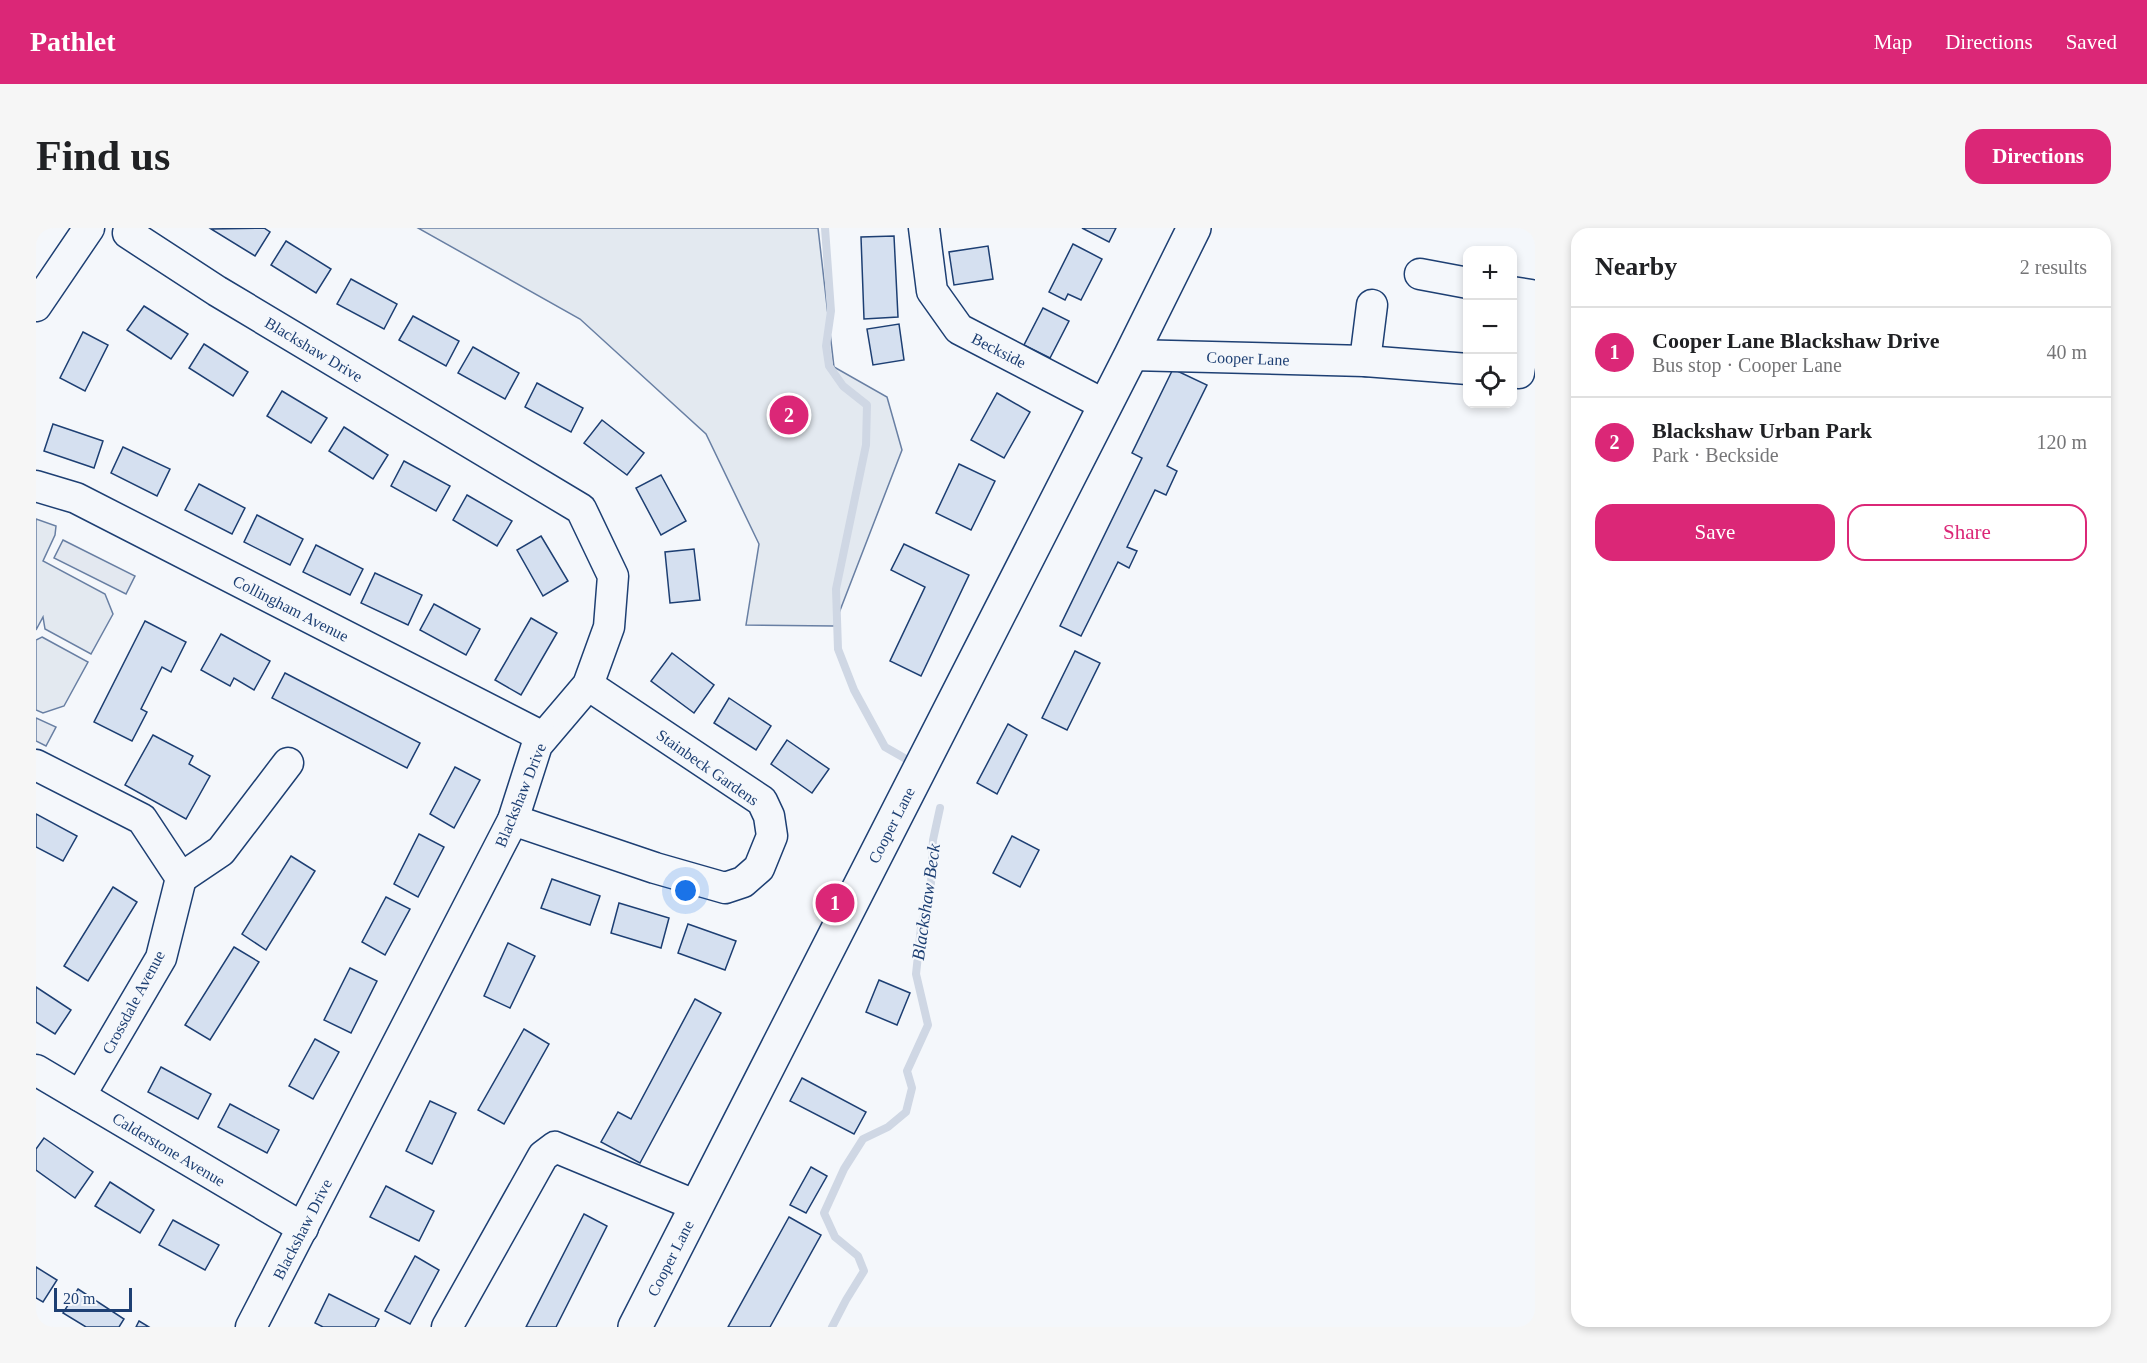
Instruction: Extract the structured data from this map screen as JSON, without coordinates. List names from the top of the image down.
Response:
{
  "streets": {
    "main road": ["Cooper Lane"],
    "street": [
      "Blackshaw Drive",
      "Beckside",
      "Collingham Avenue",
      "Stainbeck Gardens",
      "Crossdale Avenue",
      "Calderstone Avenue"
    ]
  },
  "crossings": [
    ["Blackshaw Drive", "Collingham Avenue"],
    ["Blackshaw Drive", "Stainbeck Gardens"],
    ["Blackshaw Drive", "Calderstone Avenue"],
    ["Beckside", "Cooper Lane"],
    ["Crossdale Avenue", "Calderstone Avenue"]
  ],
  "water": ["Blackshaw Beck"],
  "scale_bar": "20 m",
  "page": {
    "header": "Pathlet",
    "nav": ["Map", "Directions", "Saved"],
    "buttons": [
      "Directions",
      ["Save", "Share"]
    ],
    "title": "Find us",
    "heading": ["Nearby", "2 results"],
    "map_buttons": ["+", "−"],
    "list": [
      {
        "mark": "1",
        "name": "Cooper Lane Blackshaw Drive",
        "note": "Bus stop · Cooper Lane",
        "value": "40 m"
      },
      {
        "mark": "2",
        "name": "Blackshaw Urban Park",
        "note": "Park · Beckside",
        "value": "120 m"
      }
    ],
    "pins": ["2", "1"],
    "scale": "20 m"
  }
}
